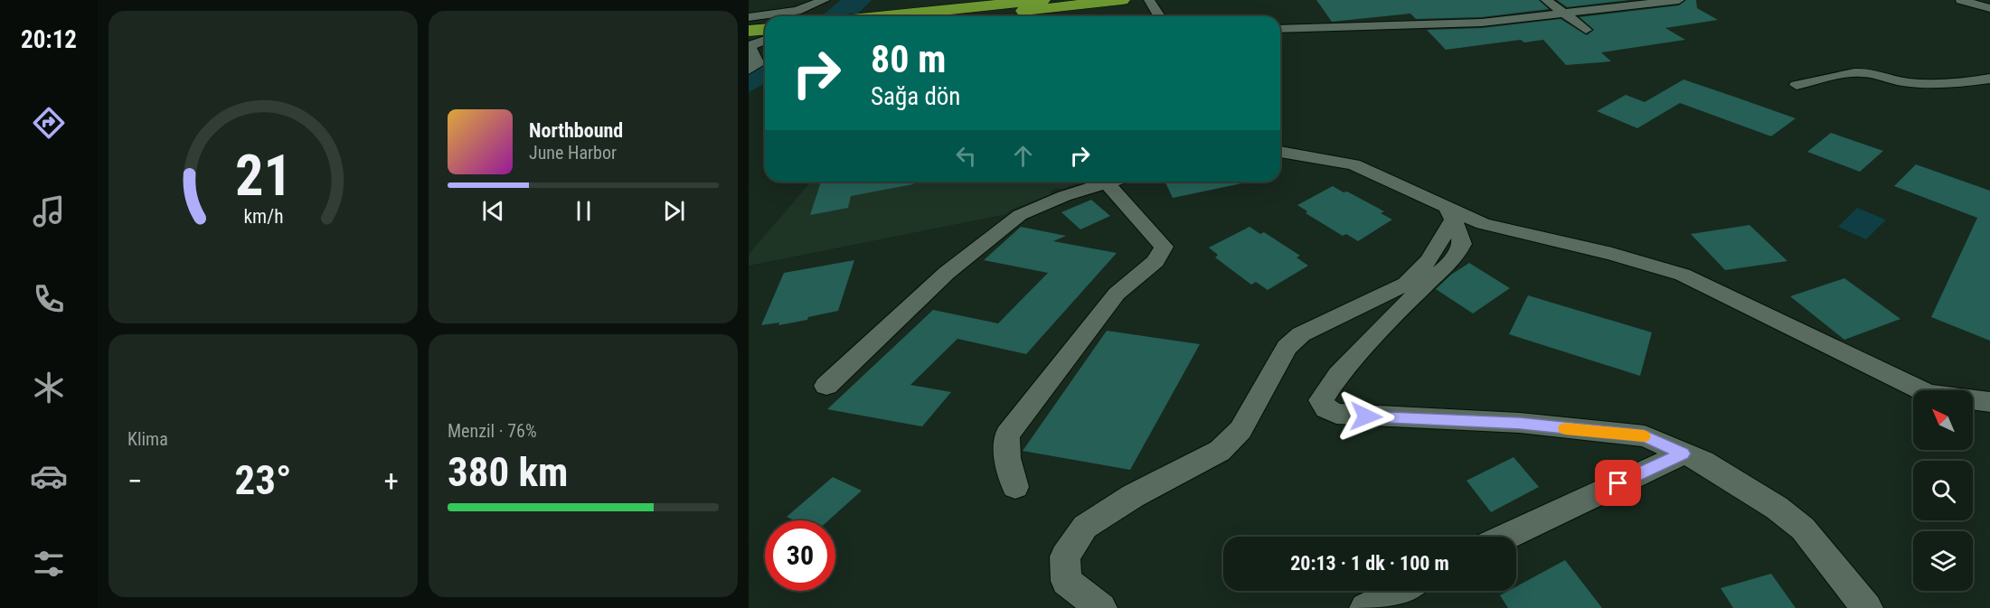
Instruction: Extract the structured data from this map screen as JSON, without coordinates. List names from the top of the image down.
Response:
{
  "north": "top left",
  "page": {
    "tabs": "20:12",
    "turn": ["80 m", "Sağa dön"],
    "song": ["Northbound", "June Harbor"],
    "tile": [
      "Klima",
      ["Menzil · 76%", "380 km"]
    ],
    "heat": ["−", "23°", "+"],
    "limit": "30",
    "trip": "20:13 · 1 dk · 100 m",
    "gauge": ["21", "km/h"]
  }
}
